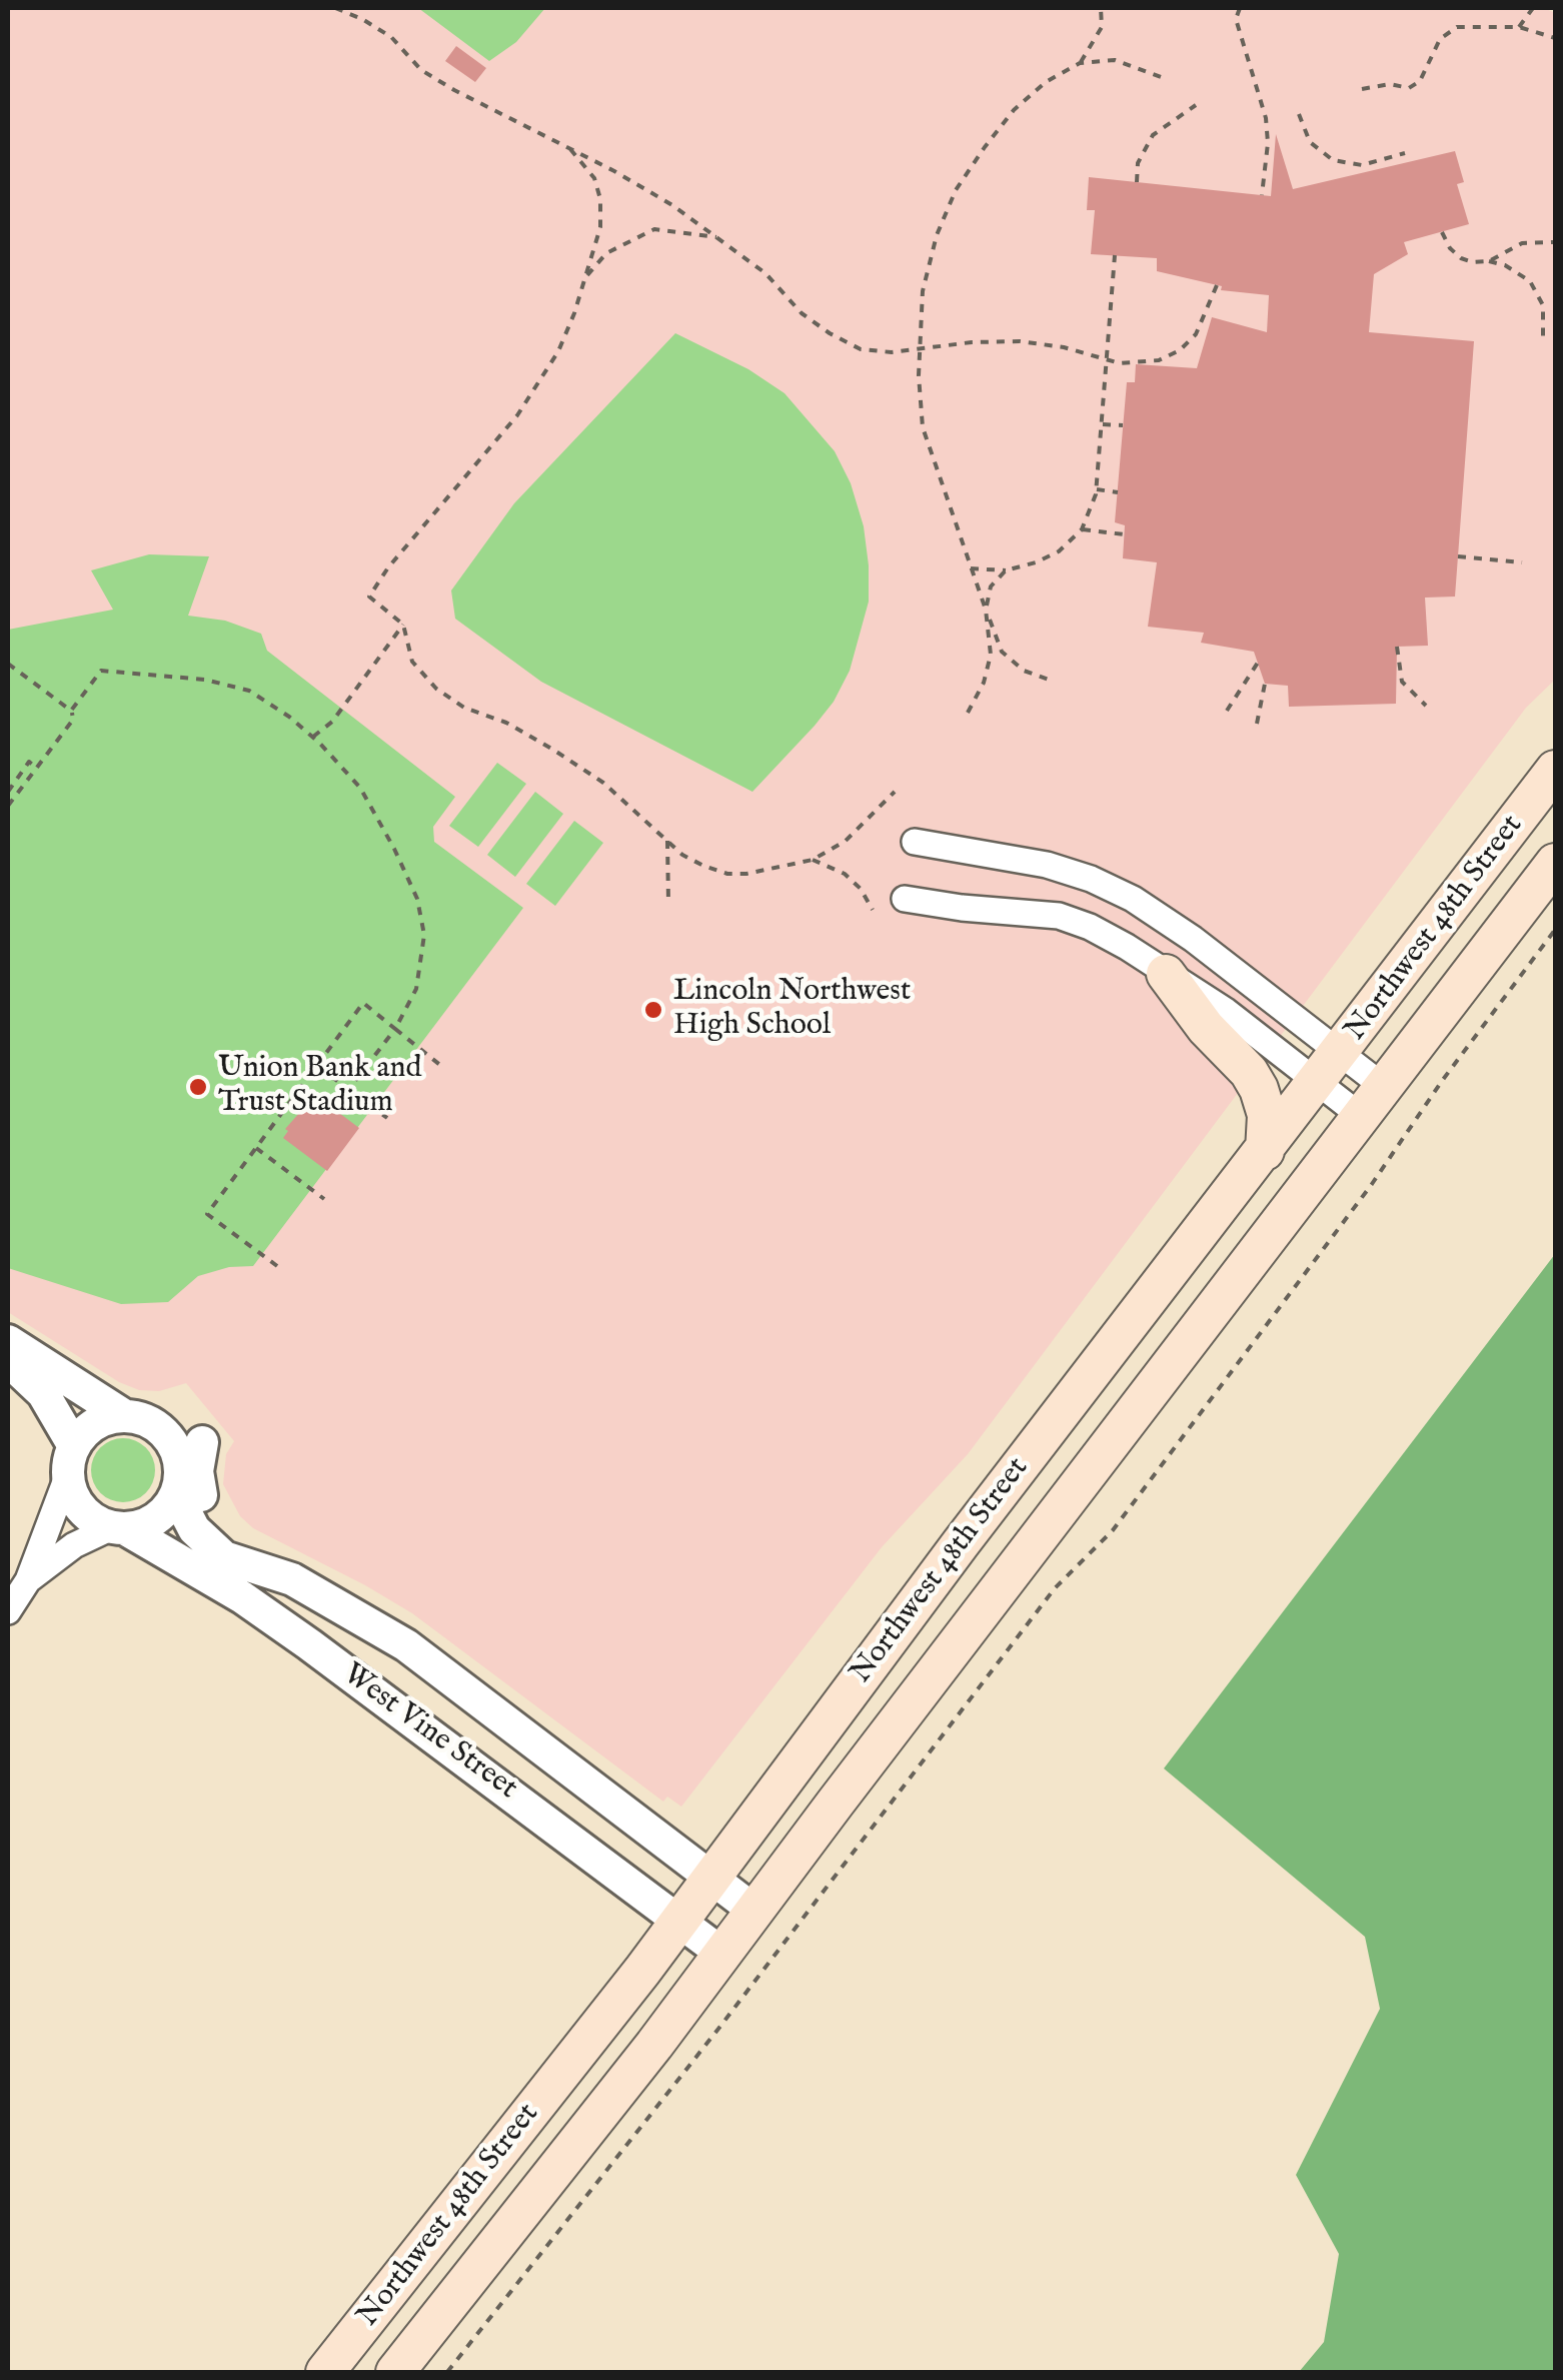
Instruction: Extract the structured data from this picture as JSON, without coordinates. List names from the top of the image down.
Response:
{
  "streets": {
    "main road": ["Northwest 48th Street"],
    "street": ["West Vine Street"]
  },
  "crossings": [
    ["Northwest 48th Street", "West Vine Street"]
  ],
  "places": ["Lincoln Northwest High School", "Union Bank and Trust Stadium"]
}
